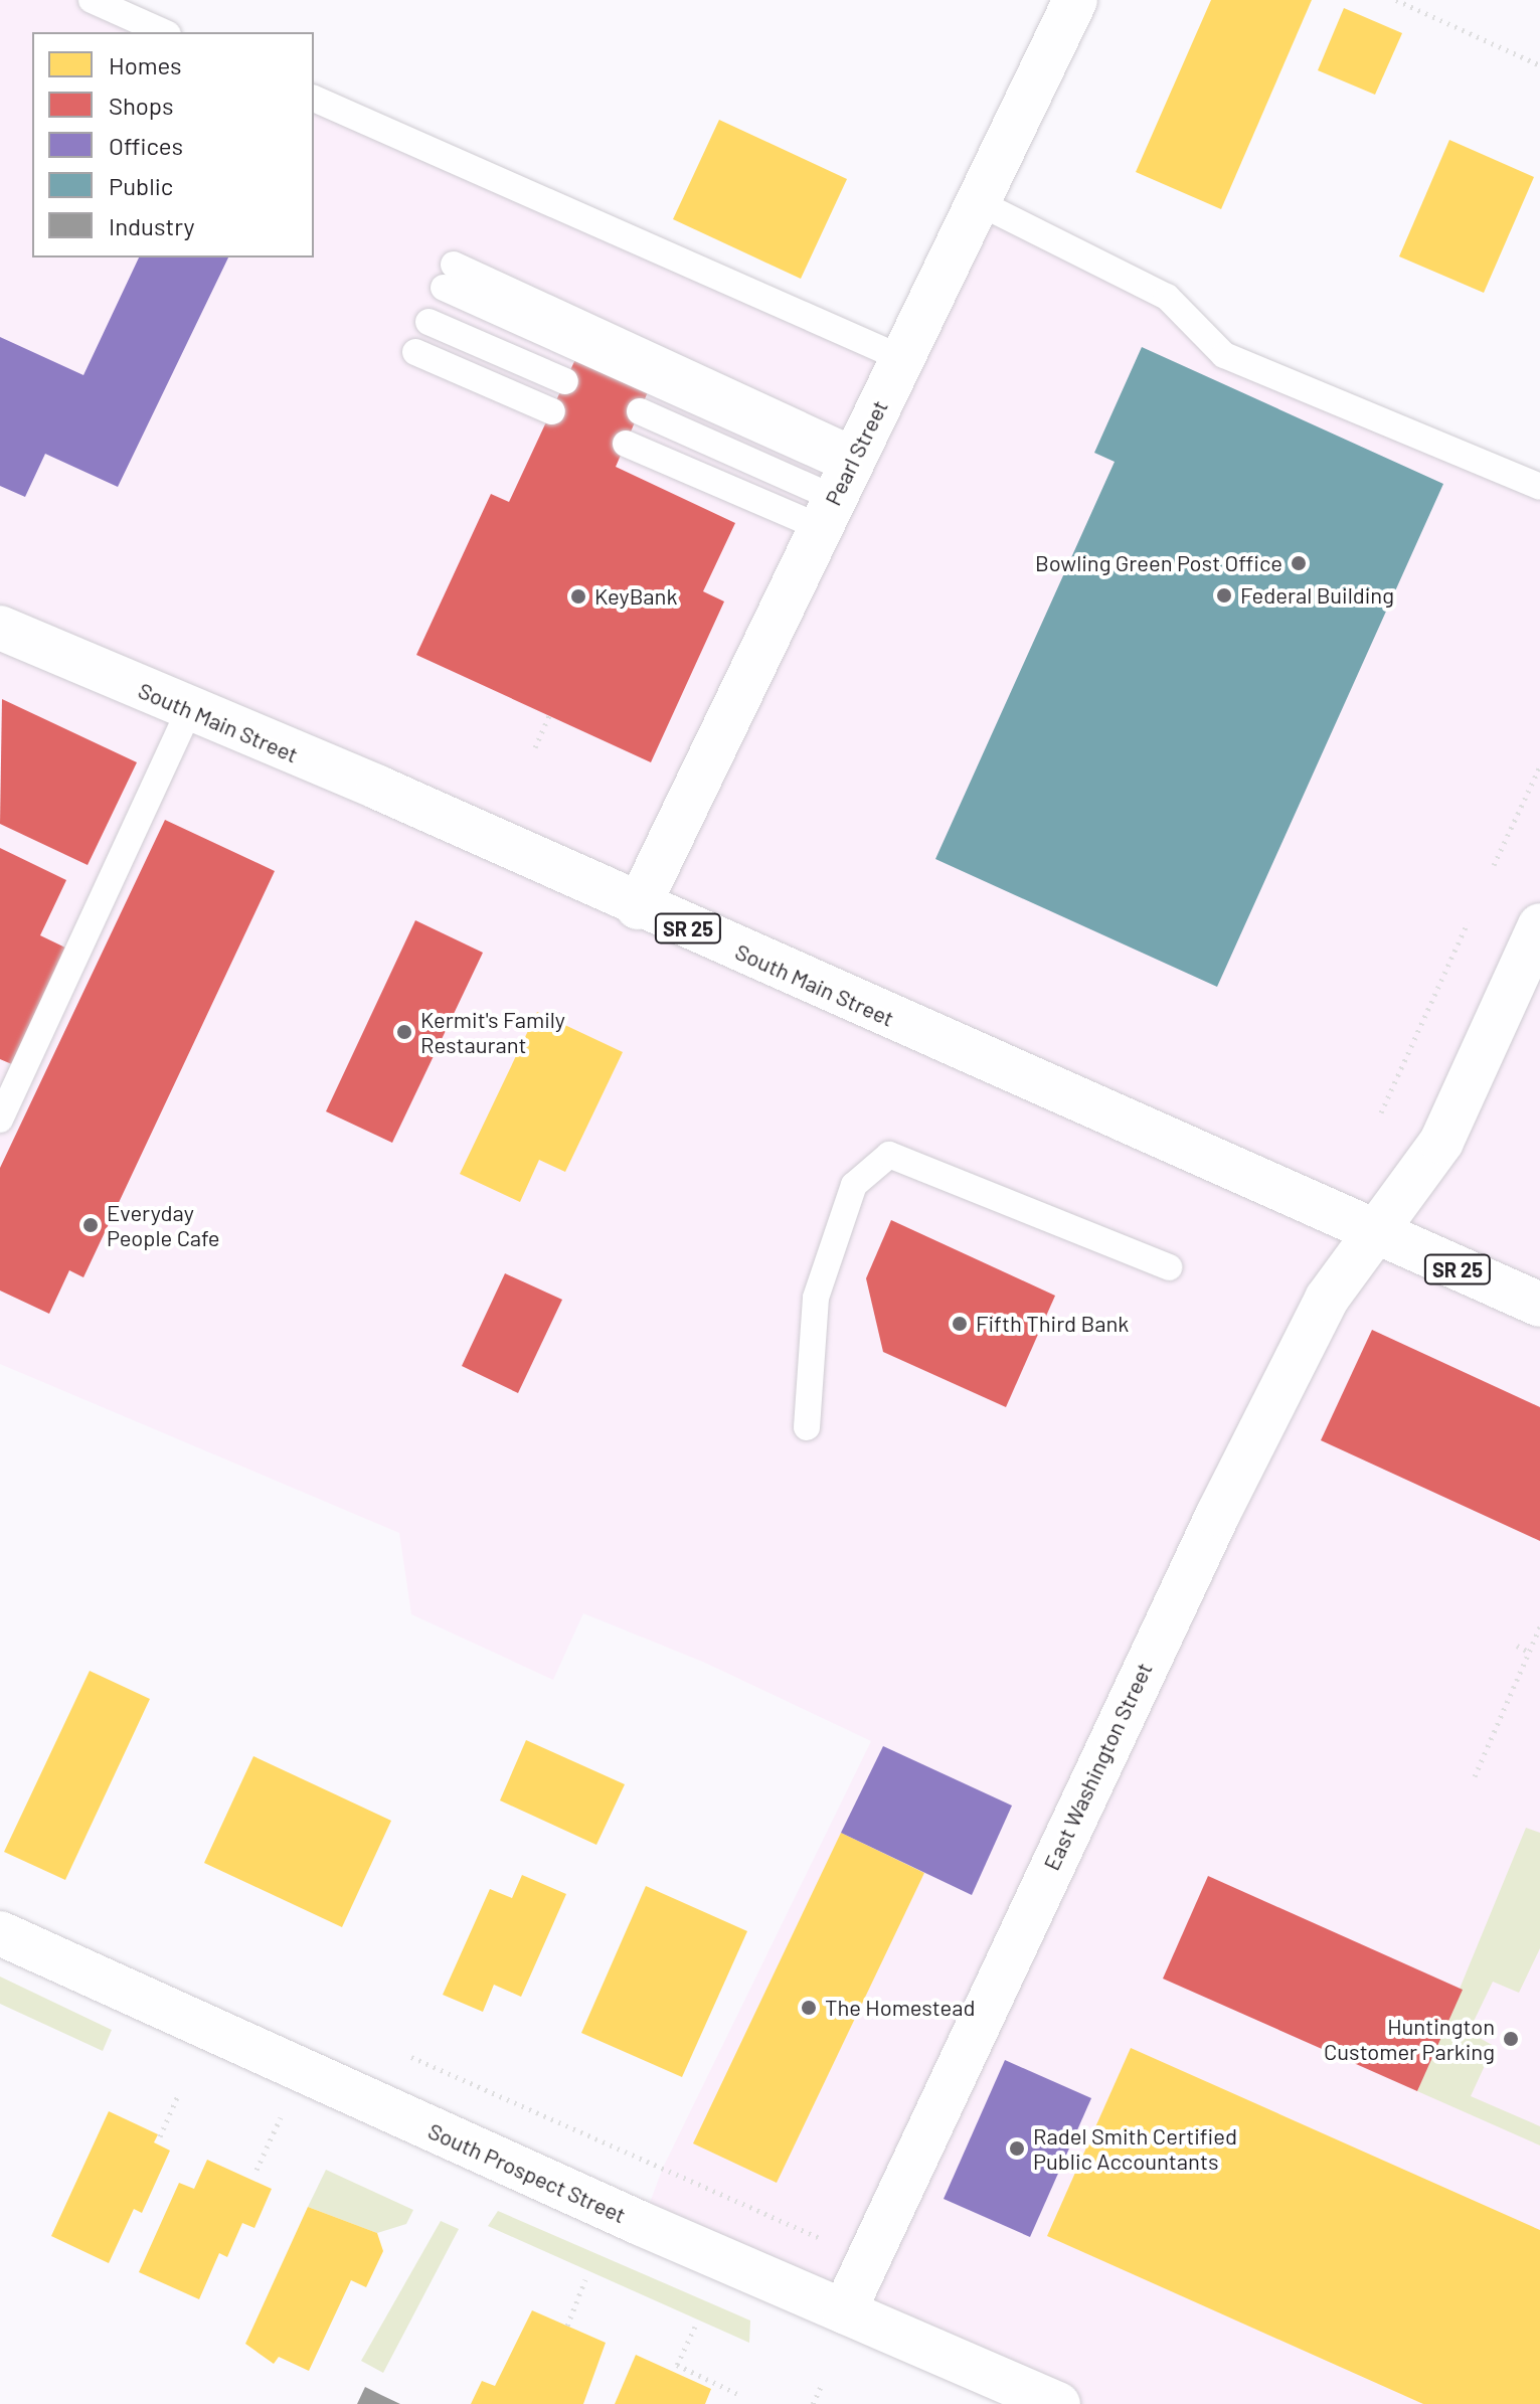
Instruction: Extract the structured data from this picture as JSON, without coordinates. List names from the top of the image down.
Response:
{
  "streets": {
    "street": [
      "Pearl Street",
      "South Main Street",
      "SR 25",
      "East Washington Street",
      "South Prospect Street"
    ]
  },
  "crossings": [
    ["Pearl Street", "South Main Street"],
    ["South Main Street", "East Washington Street"],
    ["East Washington Street", "South Prospect Street"]
  ],
  "places": [
    "Bowling Green Post Office",
    "Federal Building",
    "KeyBank",
    "Kermit's Family Restaurant",
    "Everyday People Cafe",
    "Fifth Third Bank",
    "The Homestead",
    "Huntington Customer Parking",
    "Radel Smith Certified Public Accountants"
  ],
  "legend": [
    "Homes",
    "Shops",
    "Offices",
    "Public",
    "Industry"
  ]
}
